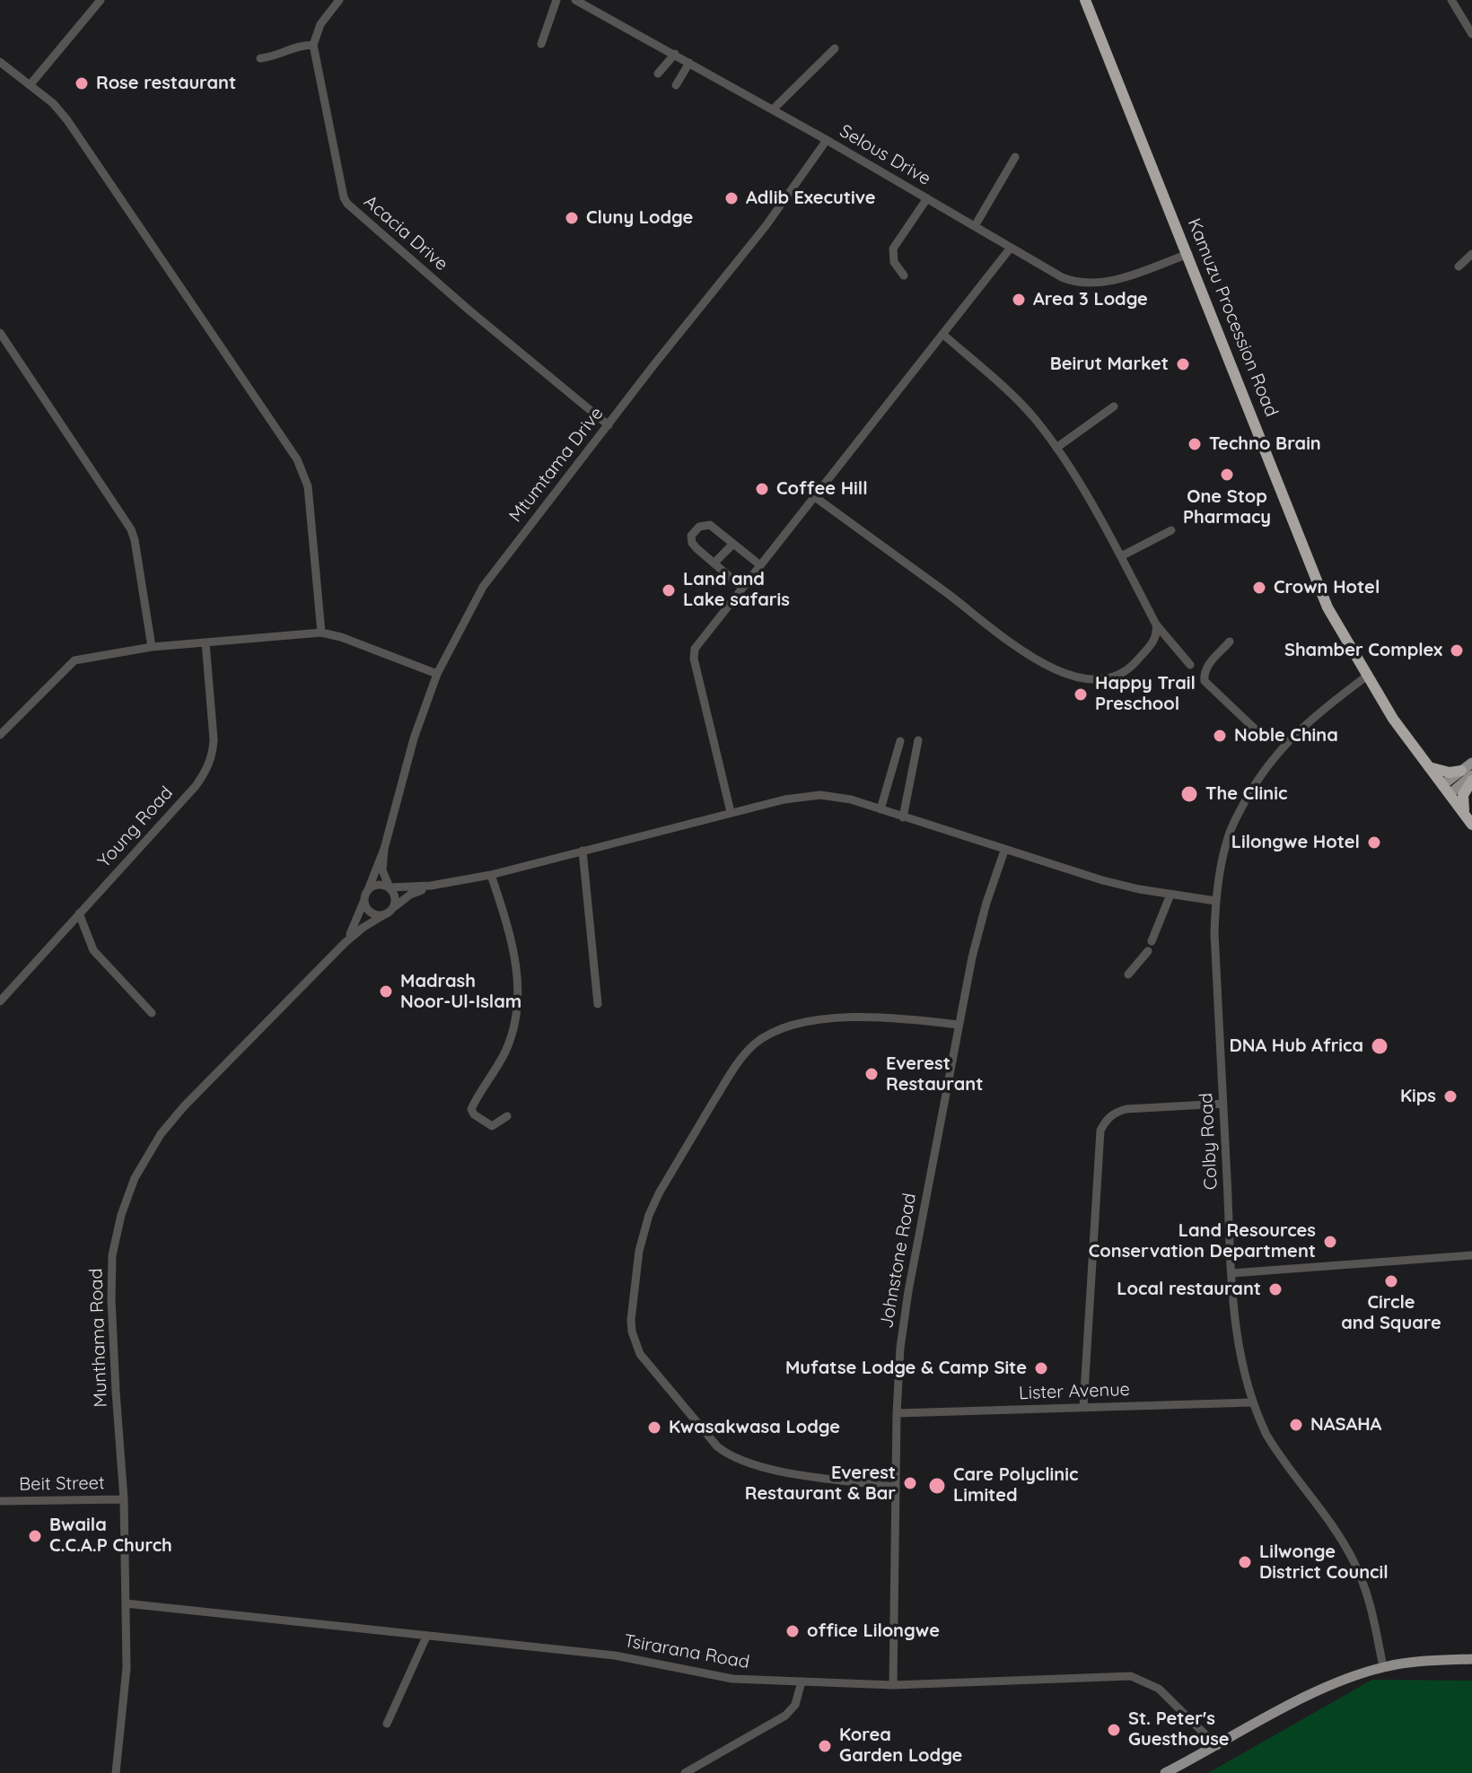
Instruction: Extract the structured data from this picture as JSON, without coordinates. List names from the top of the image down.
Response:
{
  "streets": {
    "highway": ["Kamuzu Procession Road"],
    "street": [
      "Selous Drive",
      "Acacia Drive",
      "Mtumtama Drive",
      "Young Road",
      "Colby Road",
      "Johnstone Road",
      "Munthama Road",
      "Lister Avenue",
      "Beit Street",
      "Tsirarana Road"
    ]
  },
  "crossings": [
    ["Selous Drive", "Kamuzu Procession Road"],
    ["Selous Drive", "Mtumtama Drive"],
    ["Acacia Drive", "Mtumtama Drive"],
    ["Kamuzu Procession Road", "Colby Road"],
    ["Colby Road", "Lister Avenue"],
    ["Johnstone Road", "Lister Avenue"],
    ["Johnstone Road", "Tsirarana Road"],
    ["Munthama Road", "Beit Street"],
    ["Munthama Road", "Tsirarana Road"]
  ],
  "places": [
    "Rose restaurant",
    "Adlib Executive",
    "Cluny Lodge",
    "Area 3 Lodge",
    "Beirut Market",
    "Techno Brain",
    "One Stop Pharmacy",
    "Coffee Hill",
    "Crown Hotel",
    "Land and Lake safaris",
    "Shamber Complex",
    "Happy Trail Preschool",
    "Noble China",
    "The Clinic",
    "Lilongwe Hotel",
    "Madrash Noor-Ul-Islam",
    "DNA Hub Africa",
    "Everest Restaurant",
    "Kips",
    "Land Resources Conservation Department",
    "Circle and Square",
    "Local restaurant",
    "Mufatse Lodge & Camp Site",
    "NASAHA",
    "Kwasakwasa Lodge",
    "Everest Restaurant & Bar",
    "Care Polyclinic Limited",
    "Bwaila C.C.A.P Church",
    "Lilwonge District Council",
    "office Lilongwe",
    "St. Peter's Guesthouse",
    "Korea Garden Lodge"
  ]
}
